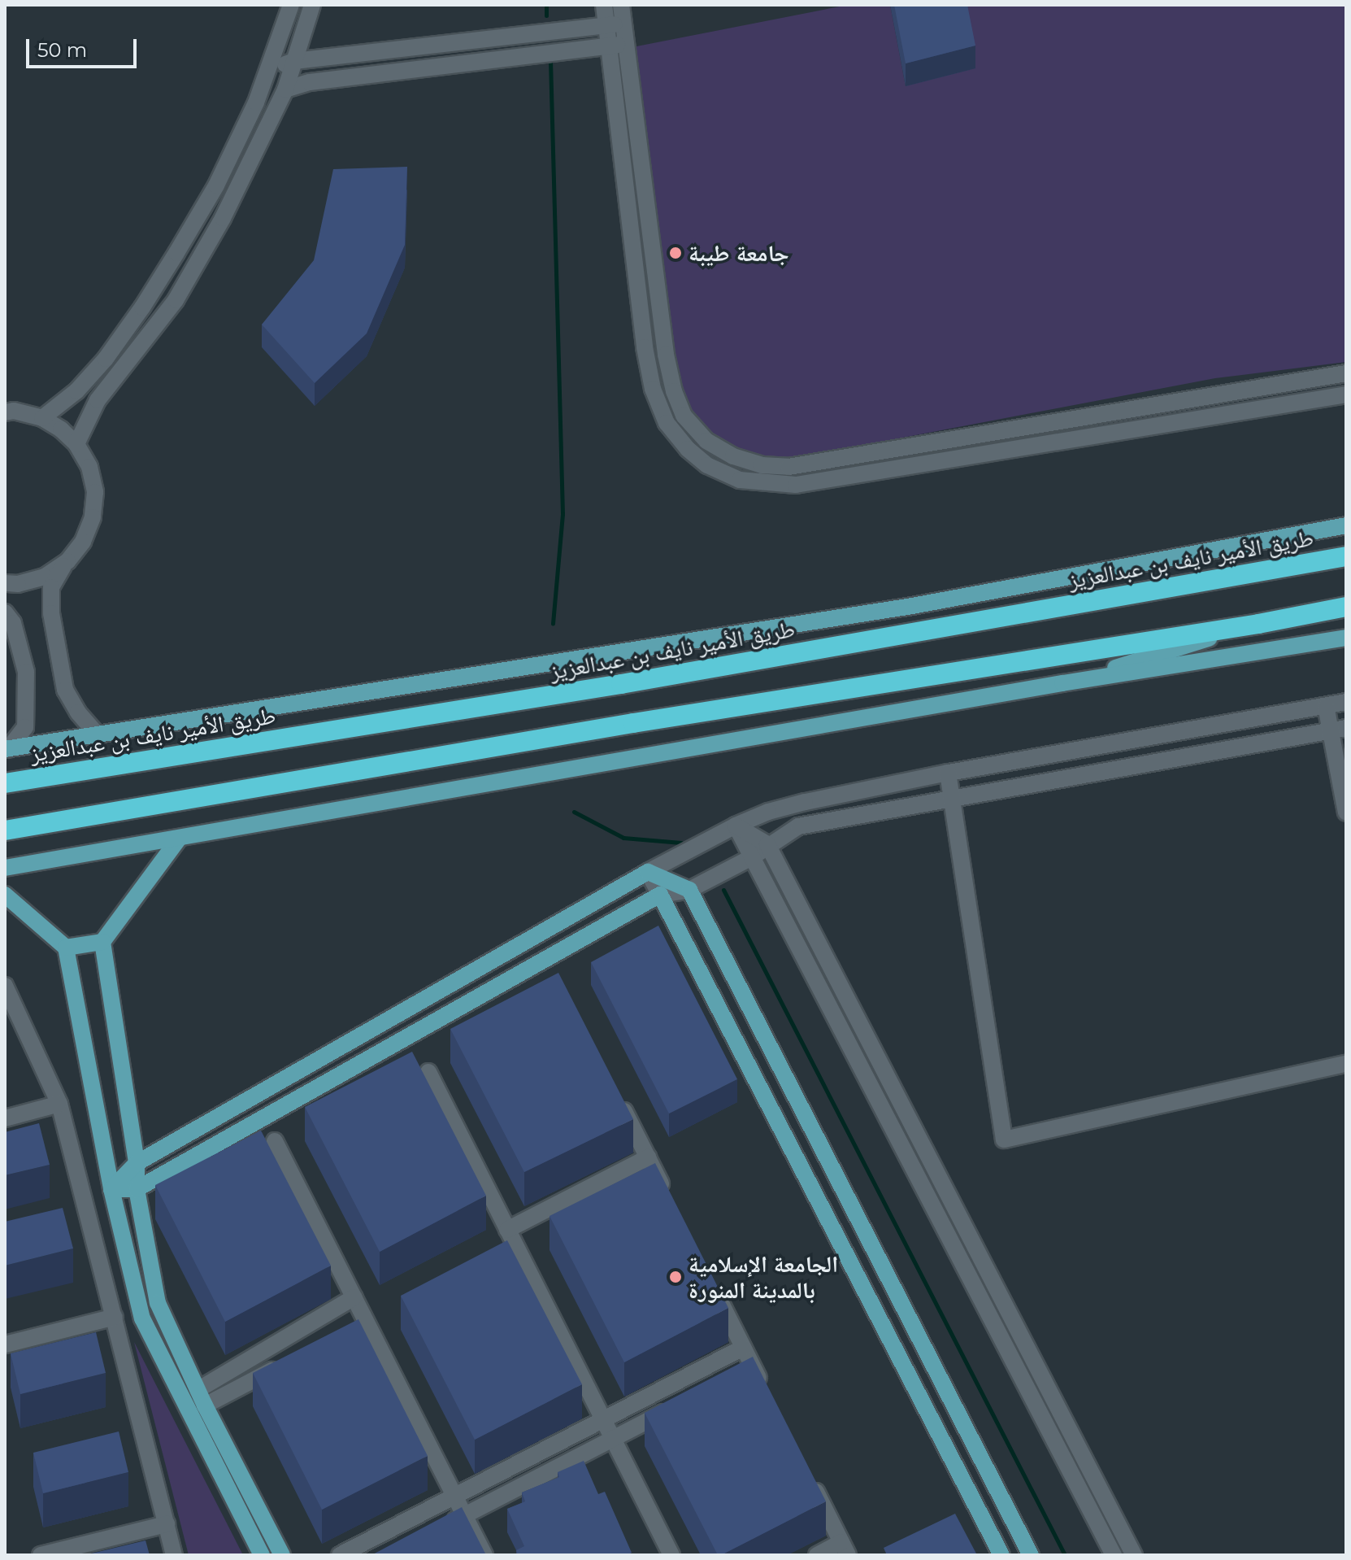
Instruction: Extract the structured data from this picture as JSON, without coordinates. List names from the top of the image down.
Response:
{
  "streets": {
    "highway": ["طريق الأمير نايف بن عبدالعزيز"]
  },
  "places": ["جامعة طيبة", "الجامعة الإسلامية بالمدينة المنورة"],
  "scale_bar": "50 m"
}
